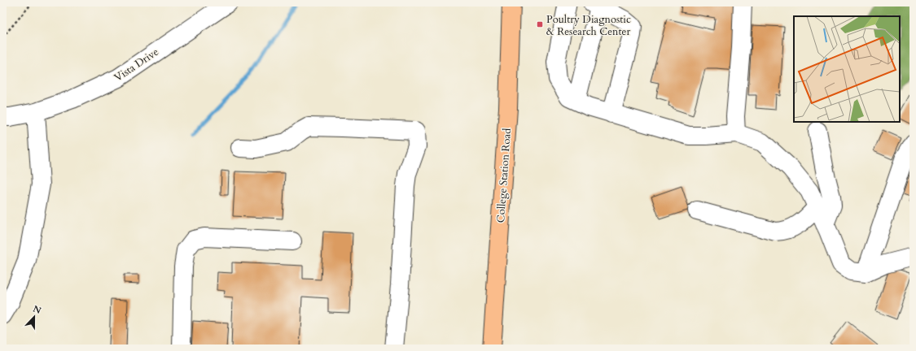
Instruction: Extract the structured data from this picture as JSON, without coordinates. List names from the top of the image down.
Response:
{
  "streets": {
    "main road": ["College Station Road"],
    "lane": ["Vista Drive"]
  },
  "places": {
    "transit": ["Poultry Diagnostic & Research Center"]
  },
  "north": "top"
}
